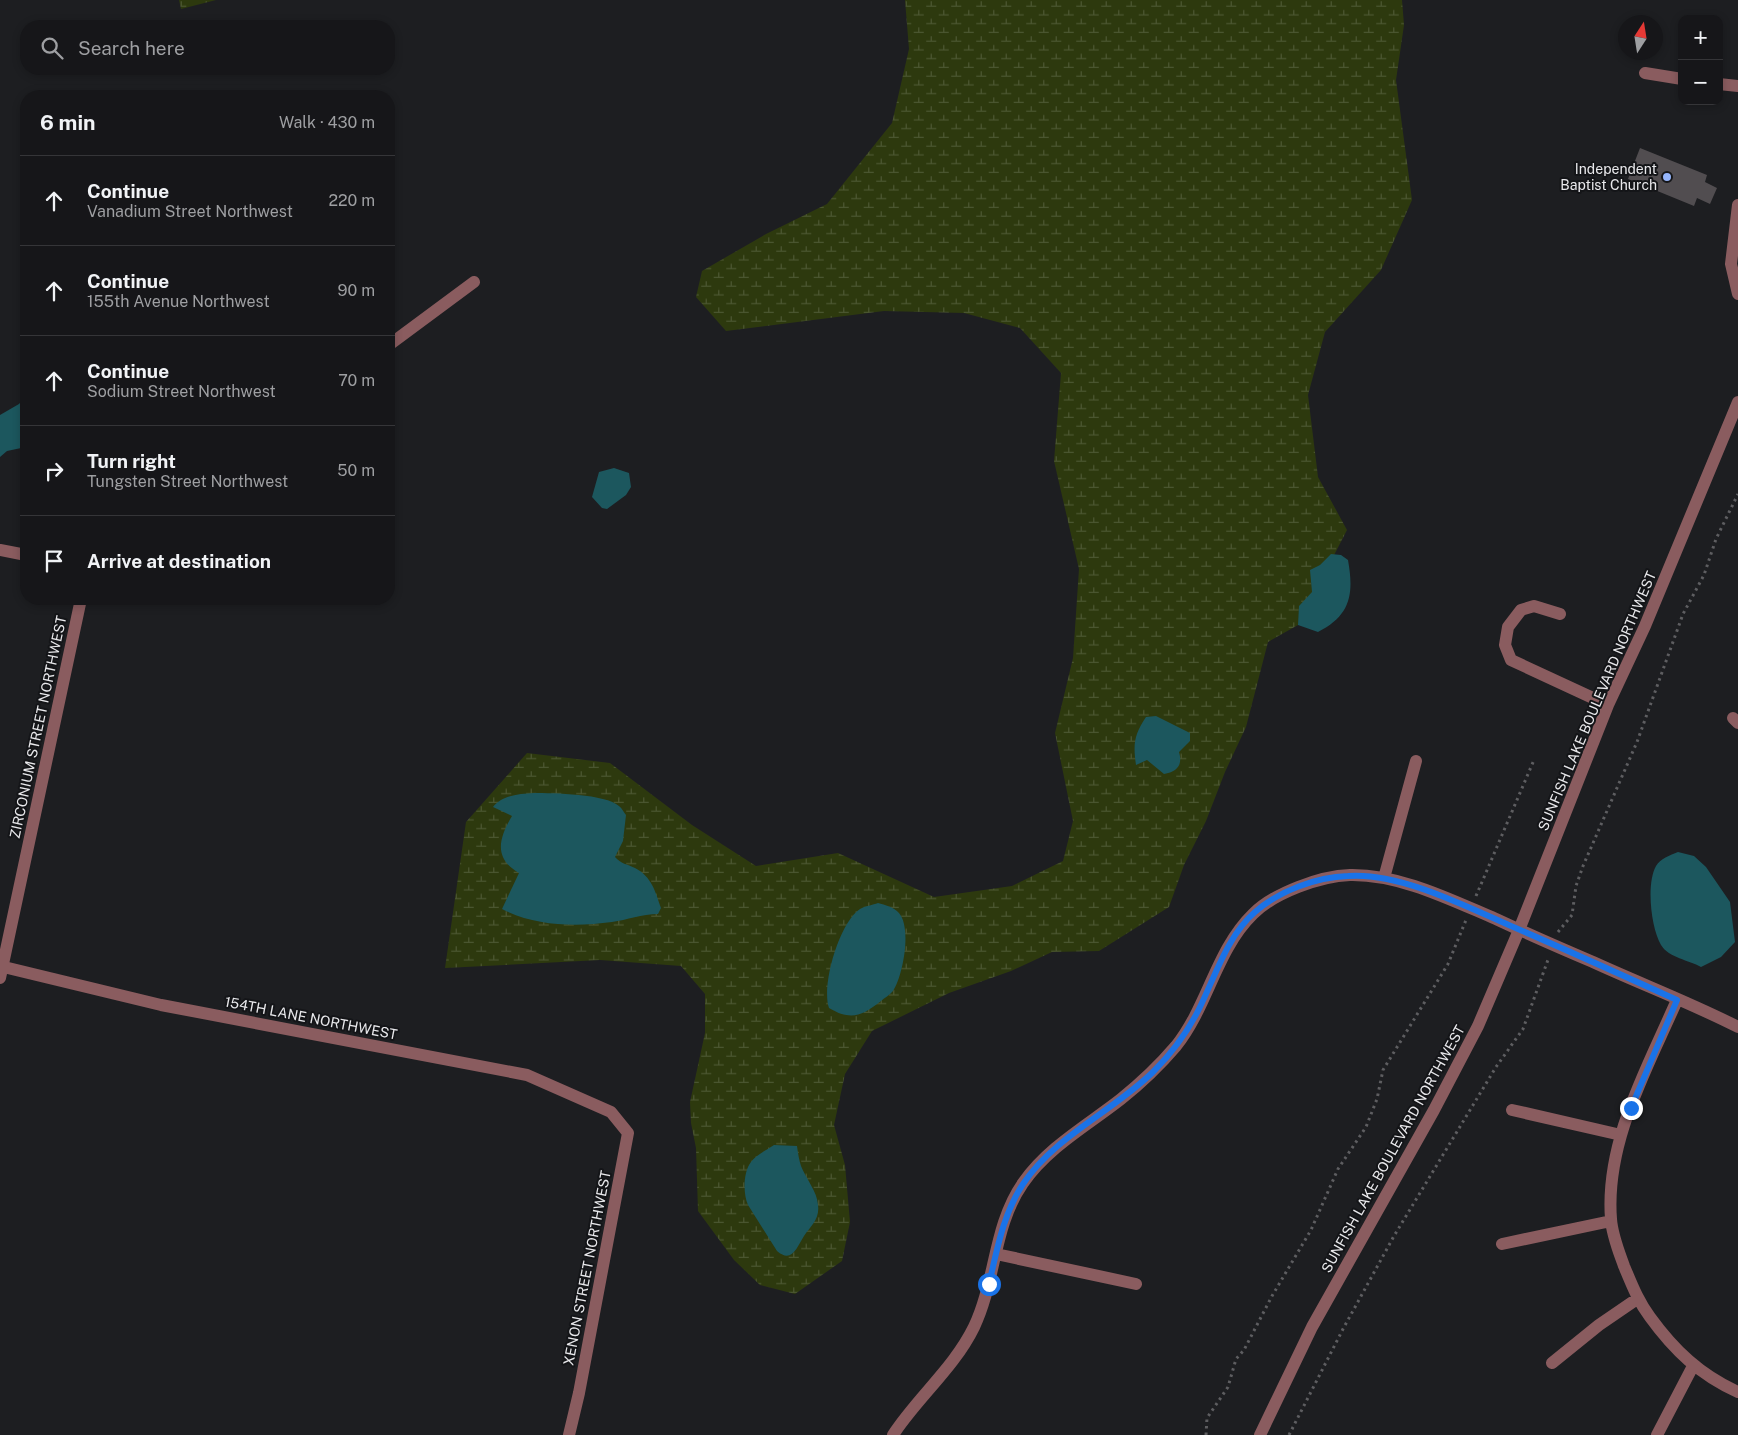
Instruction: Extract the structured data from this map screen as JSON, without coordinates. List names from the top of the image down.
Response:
{
  "streets": {
    "street": [
      "SUNFISH LAKE BOULEVARD NORTHWEST",
      "ZIRCONIUM STREET NORTHWEST",
      "154TH LANE NORTHWEST",
      "XENON STREET NORTHWEST"
    ]
  },
  "crossings": [
    ["ZIRCONIUM STREET NORTHWEST", "154TH LANE NORTHWEST"],
    ["154TH LANE NORTHWEST", "XENON STREET NORTHWEST"]
  ],
  "places": ["Independent Baptist Church"],
  "north": "top",
  "page": {
    "map_buttons": ["+", "−"],
    "search": "Search here",
    "heading": ["6 min", "Walk · 430 m"],
    "list": [
      ["Continue", "Vanadium Street Northwest", "220 m"],
      ["Continue", "155th Avenue Northwest", "90 m"],
      ["Continue", "Sodium Street Northwest", "70 m"],
      ["Turn right", "Tungsten Street Northwest", "50 m"],
      "Arrive at destination"
    ]
  }
}
